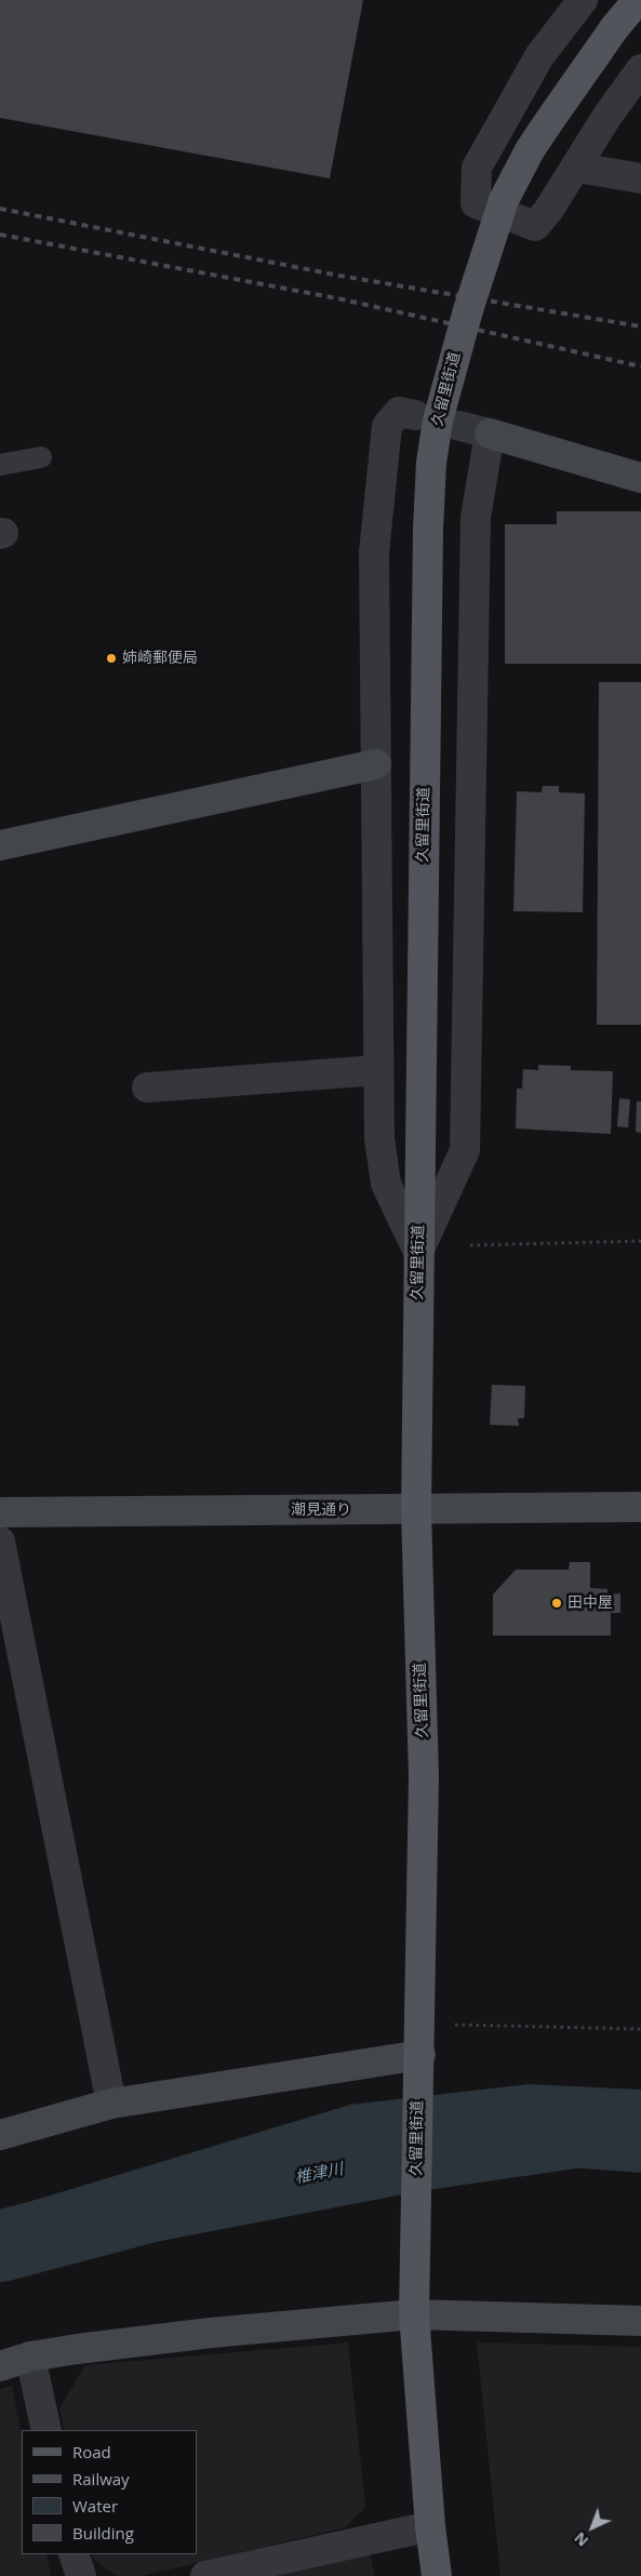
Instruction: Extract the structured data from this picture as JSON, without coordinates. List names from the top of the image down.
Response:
{
  "streets": {
    "main road": ["久留里街道"],
    "street": ["潮見通り"]
  },
  "crossings": [
    ["久留里街道", "潮見通り"]
  ],
  "water": ["椎津川"],
  "places": ["姉崎郵便局", "田中屋"],
  "legend": [
    "Road",
    "Railway",
    "Water",
    "Building"
  ],
  "north": "bottom left"
}
